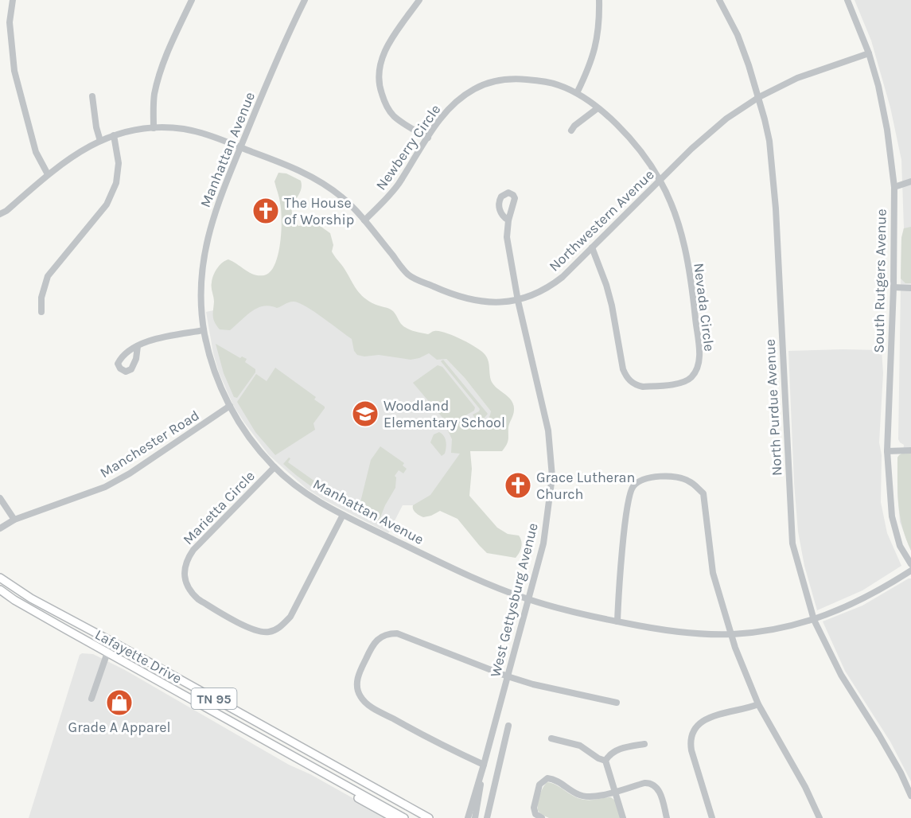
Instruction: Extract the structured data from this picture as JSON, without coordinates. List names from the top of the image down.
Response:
{
  "streets": {
    "main road": ["Lafayette Drive", "TN 95"],
    "street": [
      "Newberry Circle",
      "Manhattan Avenue",
      "Northwestern Avenue",
      "South Rutgers Avenue",
      "Nevada Circle",
      "North Purdue Avenue",
      "Manchester Road",
      "Marietta Circle",
      "West Gettysburg Avenue"
    ]
  },
  "crossings": [
    ["Newberry Circle", "Northwestern Avenue"],
    ["Newberry Circle", "Nevada Circle"],
    ["Manhattan Avenue", "Northwestern Avenue"],
    ["Manhattan Avenue", "North Purdue Avenue"],
    ["Manhattan Avenue", "Manchester Road"],
    ["Manhattan Avenue", "Marietta Circle"],
    ["Manhattan Avenue", "West Gettysburg Avenue"],
    ["Northwestern Avenue", "South Rutgers Avenue"],
    ["Northwestern Avenue", "Nevada Circle"],
    ["Northwestern Avenue", "North Purdue Avenue"],
    ["Northwestern Avenue", "West Gettysburg Avenue"]
  ],
  "places": {
    "church": ["The House of Worship", "Grace Lutheran Church"],
    "school or university": ["Woodland Elementary School"],
    "shop": ["Grade A Apparel"]
  }
}
